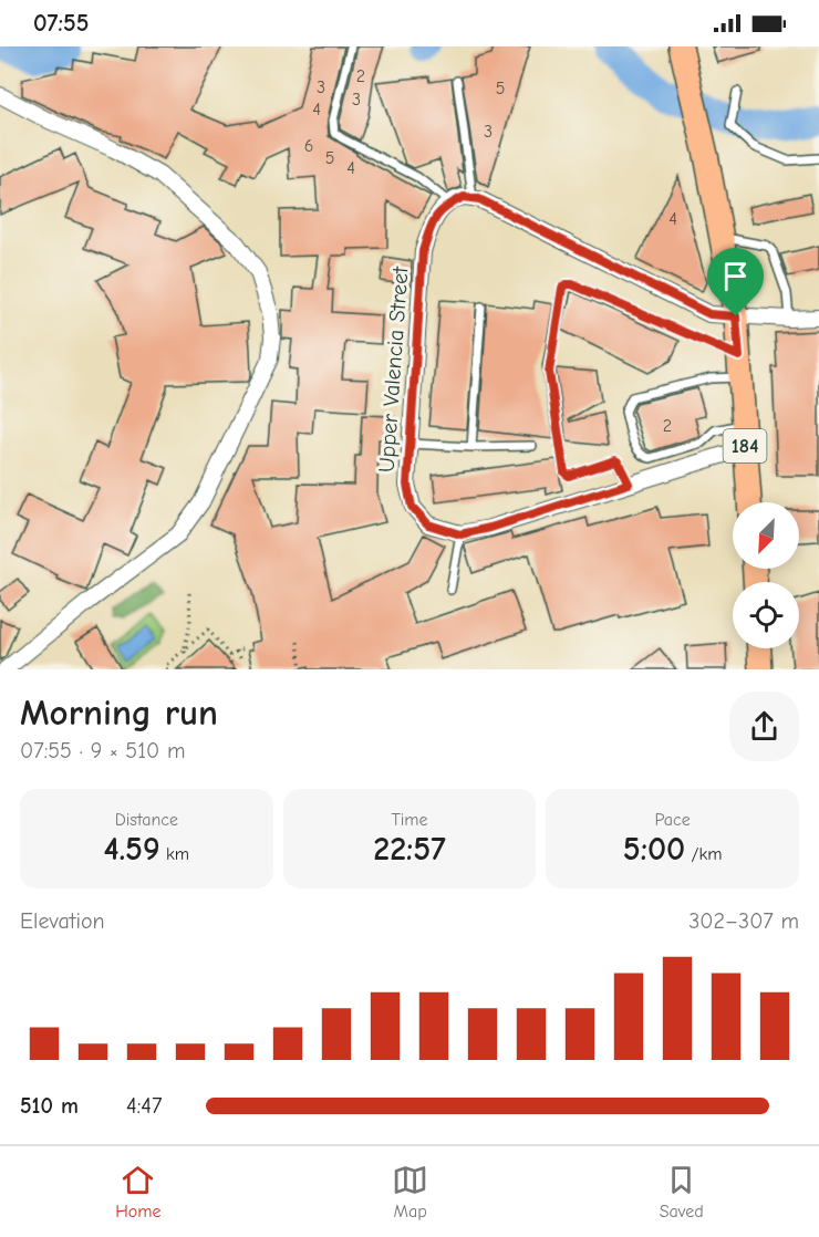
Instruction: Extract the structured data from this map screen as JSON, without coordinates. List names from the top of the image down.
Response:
{
  "streets": {
    "main road": ["184"],
    "street": ["Upper Valencia Street"]
  },
  "house_numbers": [
    "2",
    "3",
    "5",
    "3",
    "4",
    "3",
    "6",
    "5",
    "4",
    "4",
    "2"
  ],
  "north": "bottom left",
  "page": {
    "status": "07:55",
    "heading": ["Morning run", "07:55 · 9 × 510 m"],
    "stats": [
      ["Distance", "4.59 km"],
      ["Time", "22:57"],
      ["Pace", "5:00 /km"]
    ],
    "chart": ["Elevation", "302–307 m"],
    "list": [
      {
        "name": "510 m",
        "note": "4:47"
      }
    ],
    "tabs": ["Home", "Map", "Saved"]
  }
}
